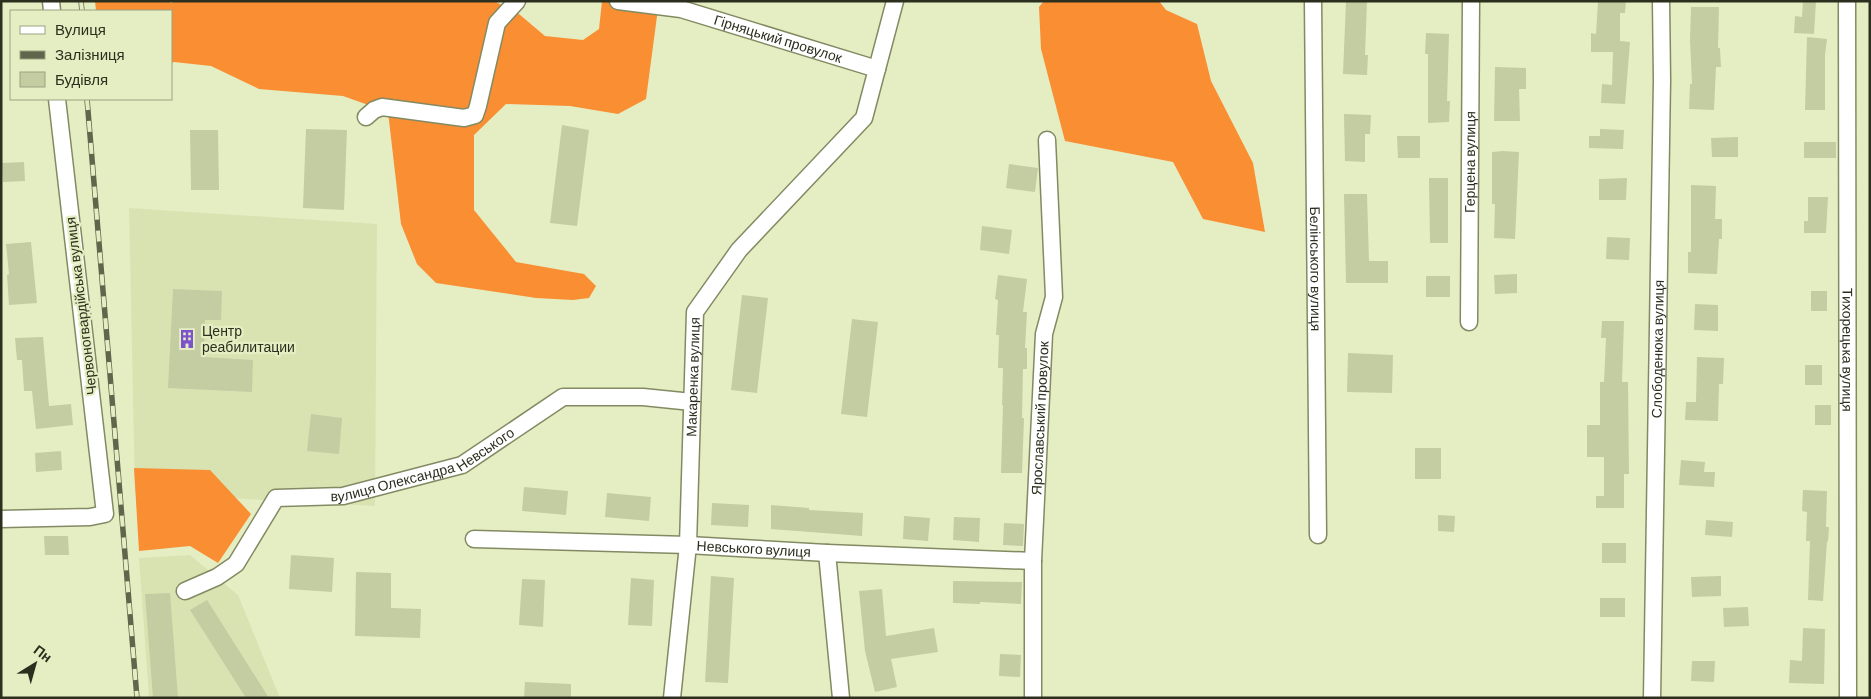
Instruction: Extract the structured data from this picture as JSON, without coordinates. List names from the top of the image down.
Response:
{
  "streets": {
    "street": [
      "Гірняцький провулок",
      "Герцена вулиця",
      "Белінського вулиця",
      "Червоногвардійська вулиця",
      "Тихорецька вулиця",
      "Слободенюка вулиця",
      "Макаренка вулиця",
      "Ярославський провулок",
      "вулиця Олександра Невського",
      "Невського вулиця"
    ]
  },
  "crossings": [
    ["Гірняцький провулок", "Макаренка вулиця"],
    ["Макаренка вулиця", "вулиця Олександра Невського"],
    ["Макаренка вулиця", "Невського вулиця"],
    ["Ярославський провулок", "Невського вулиця"]
  ],
  "places": {
    "building": ["Центр реабилитации"]
  },
  "legend": ["Вулиця", "Залізниця", "Будівля"],
  "north": "top right"
}
